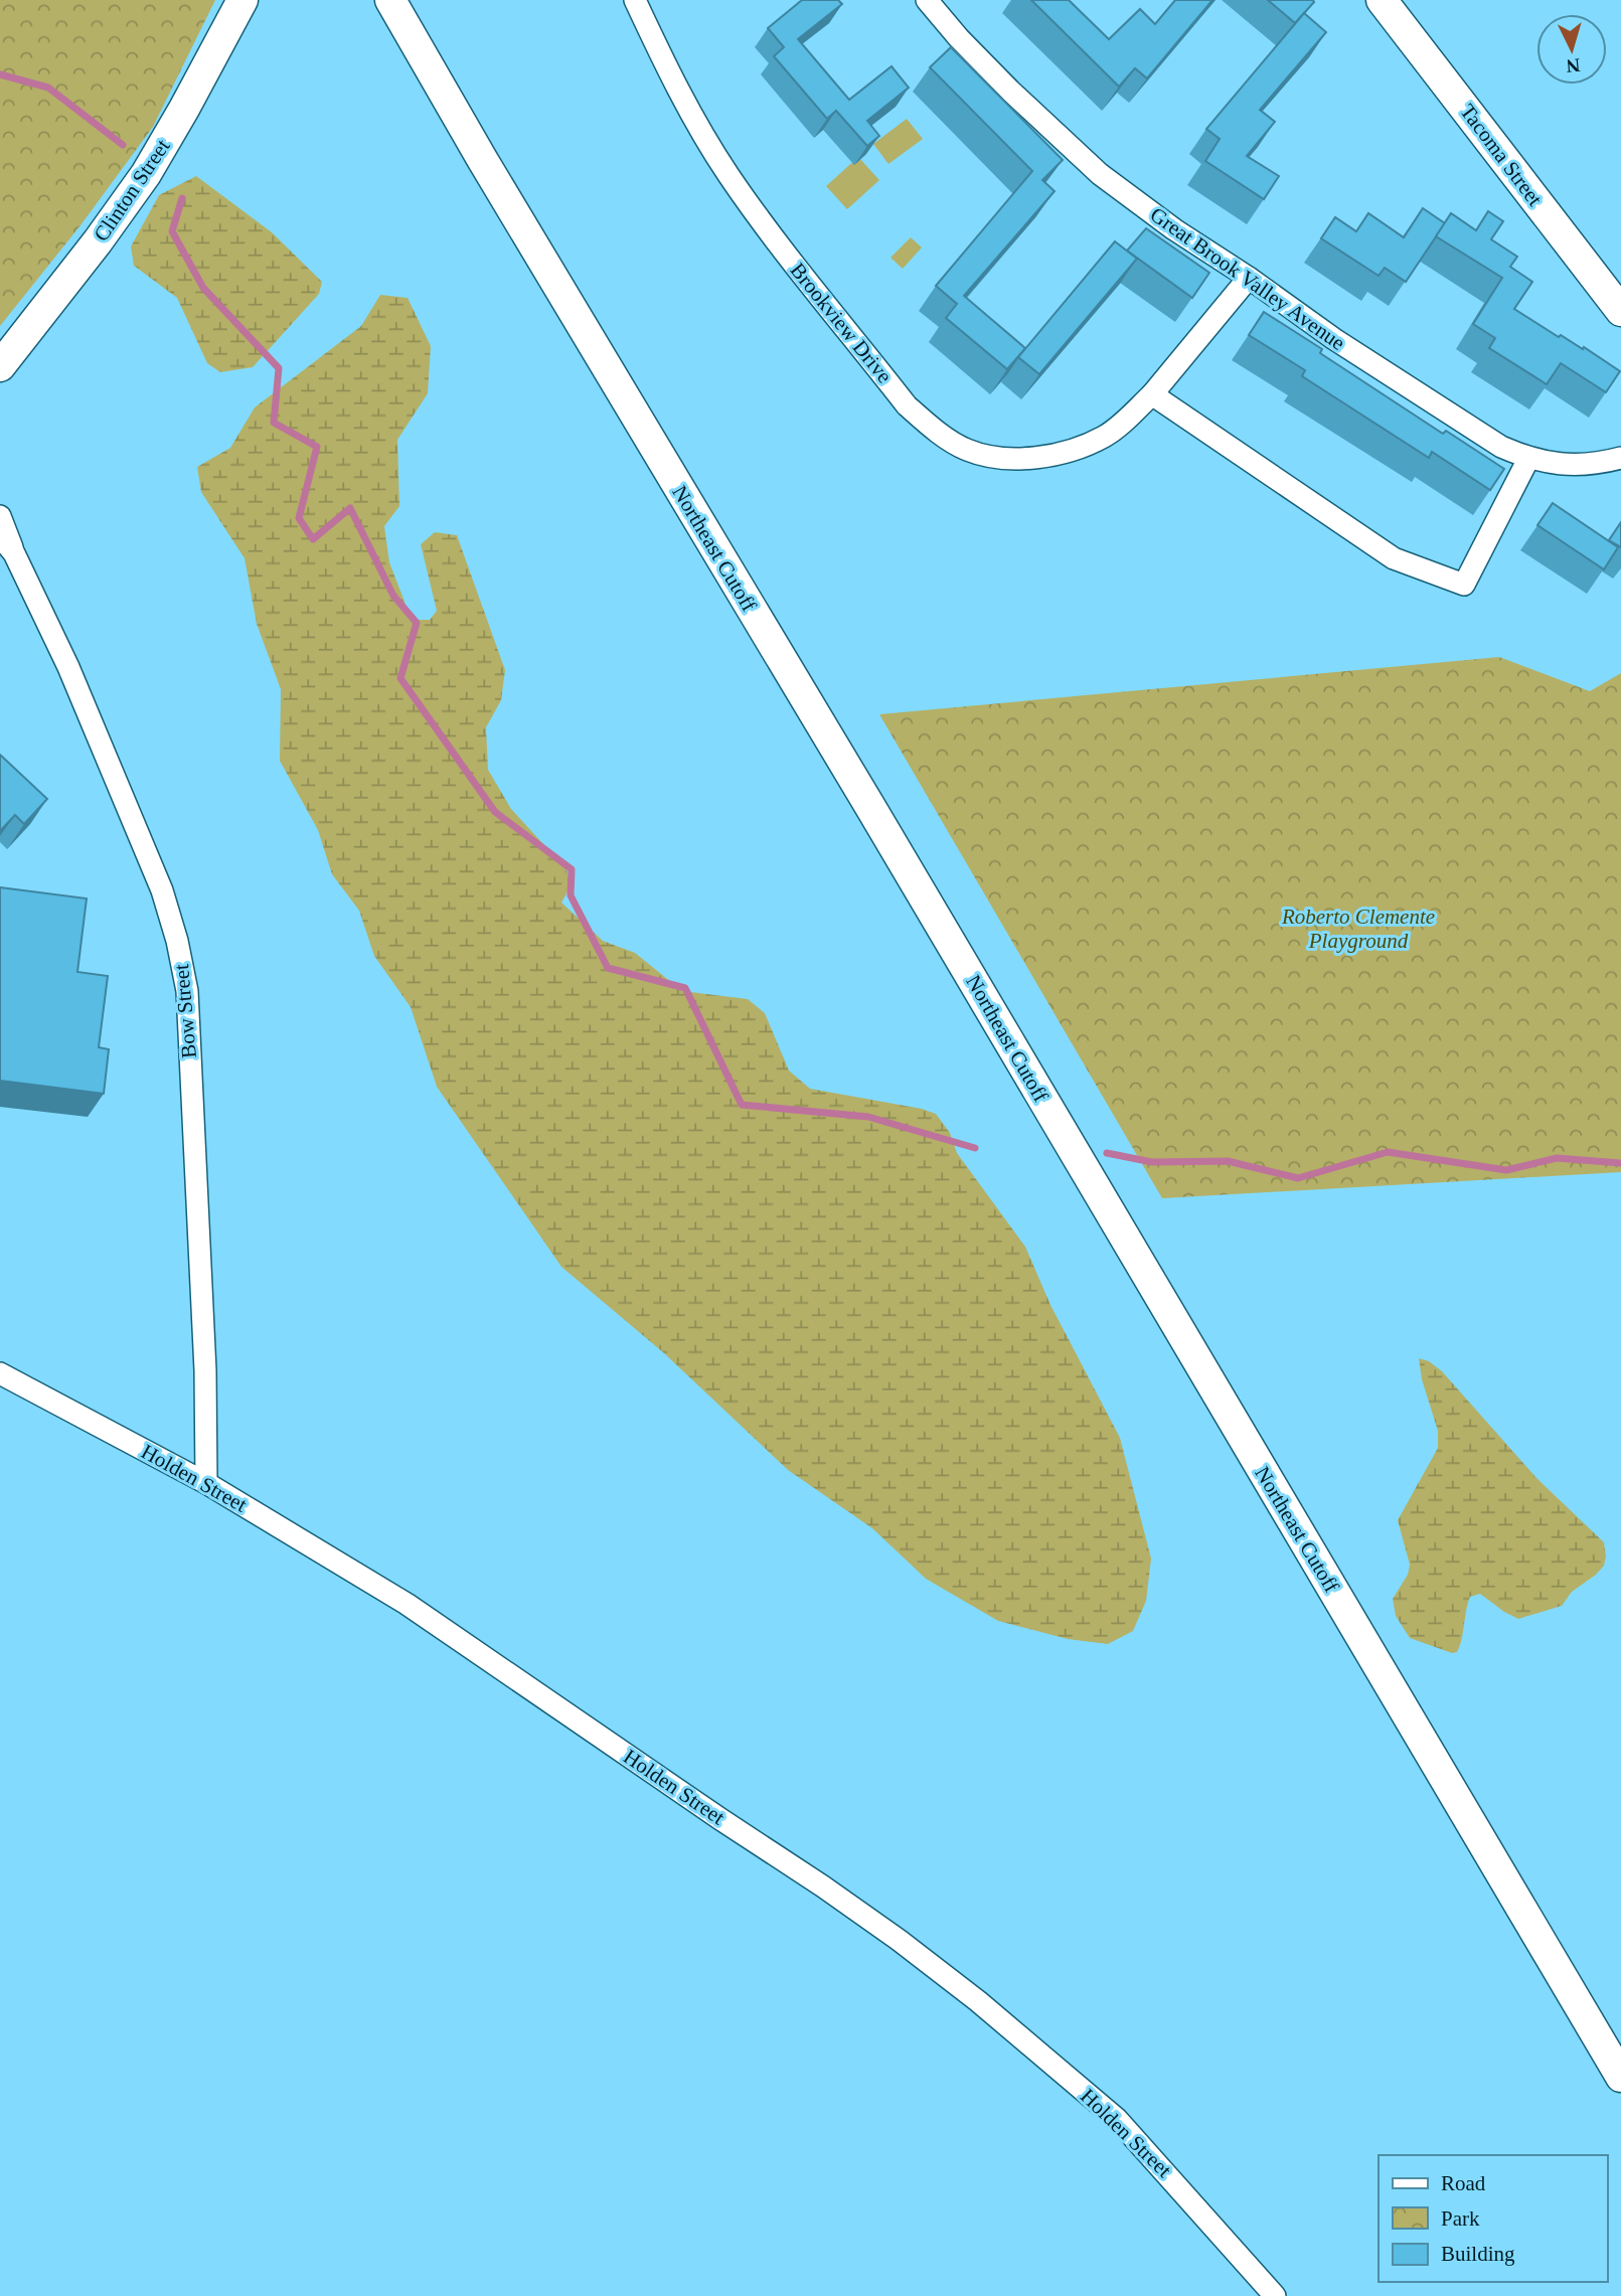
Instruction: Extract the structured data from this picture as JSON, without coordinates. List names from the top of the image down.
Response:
{
  "streets": {
    "main road": ["Tacoma Street", "Clinton Street", "Northeast Cutoff"],
    "street": [
      "Great Brook Valley Avenue",
      "Brookview Drive",
      "Bow Street",
      "Holden Street"
    ]
  },
  "crossings": [
    ["Great Brook Valley Avenue", "Brookview Drive"],
    ["Bow Street", "Holden Street"]
  ],
  "parks": ["Roberto Clemente Playground"],
  "legend": ["Road", "Park", "Building"],
  "north": "bottom"
}
